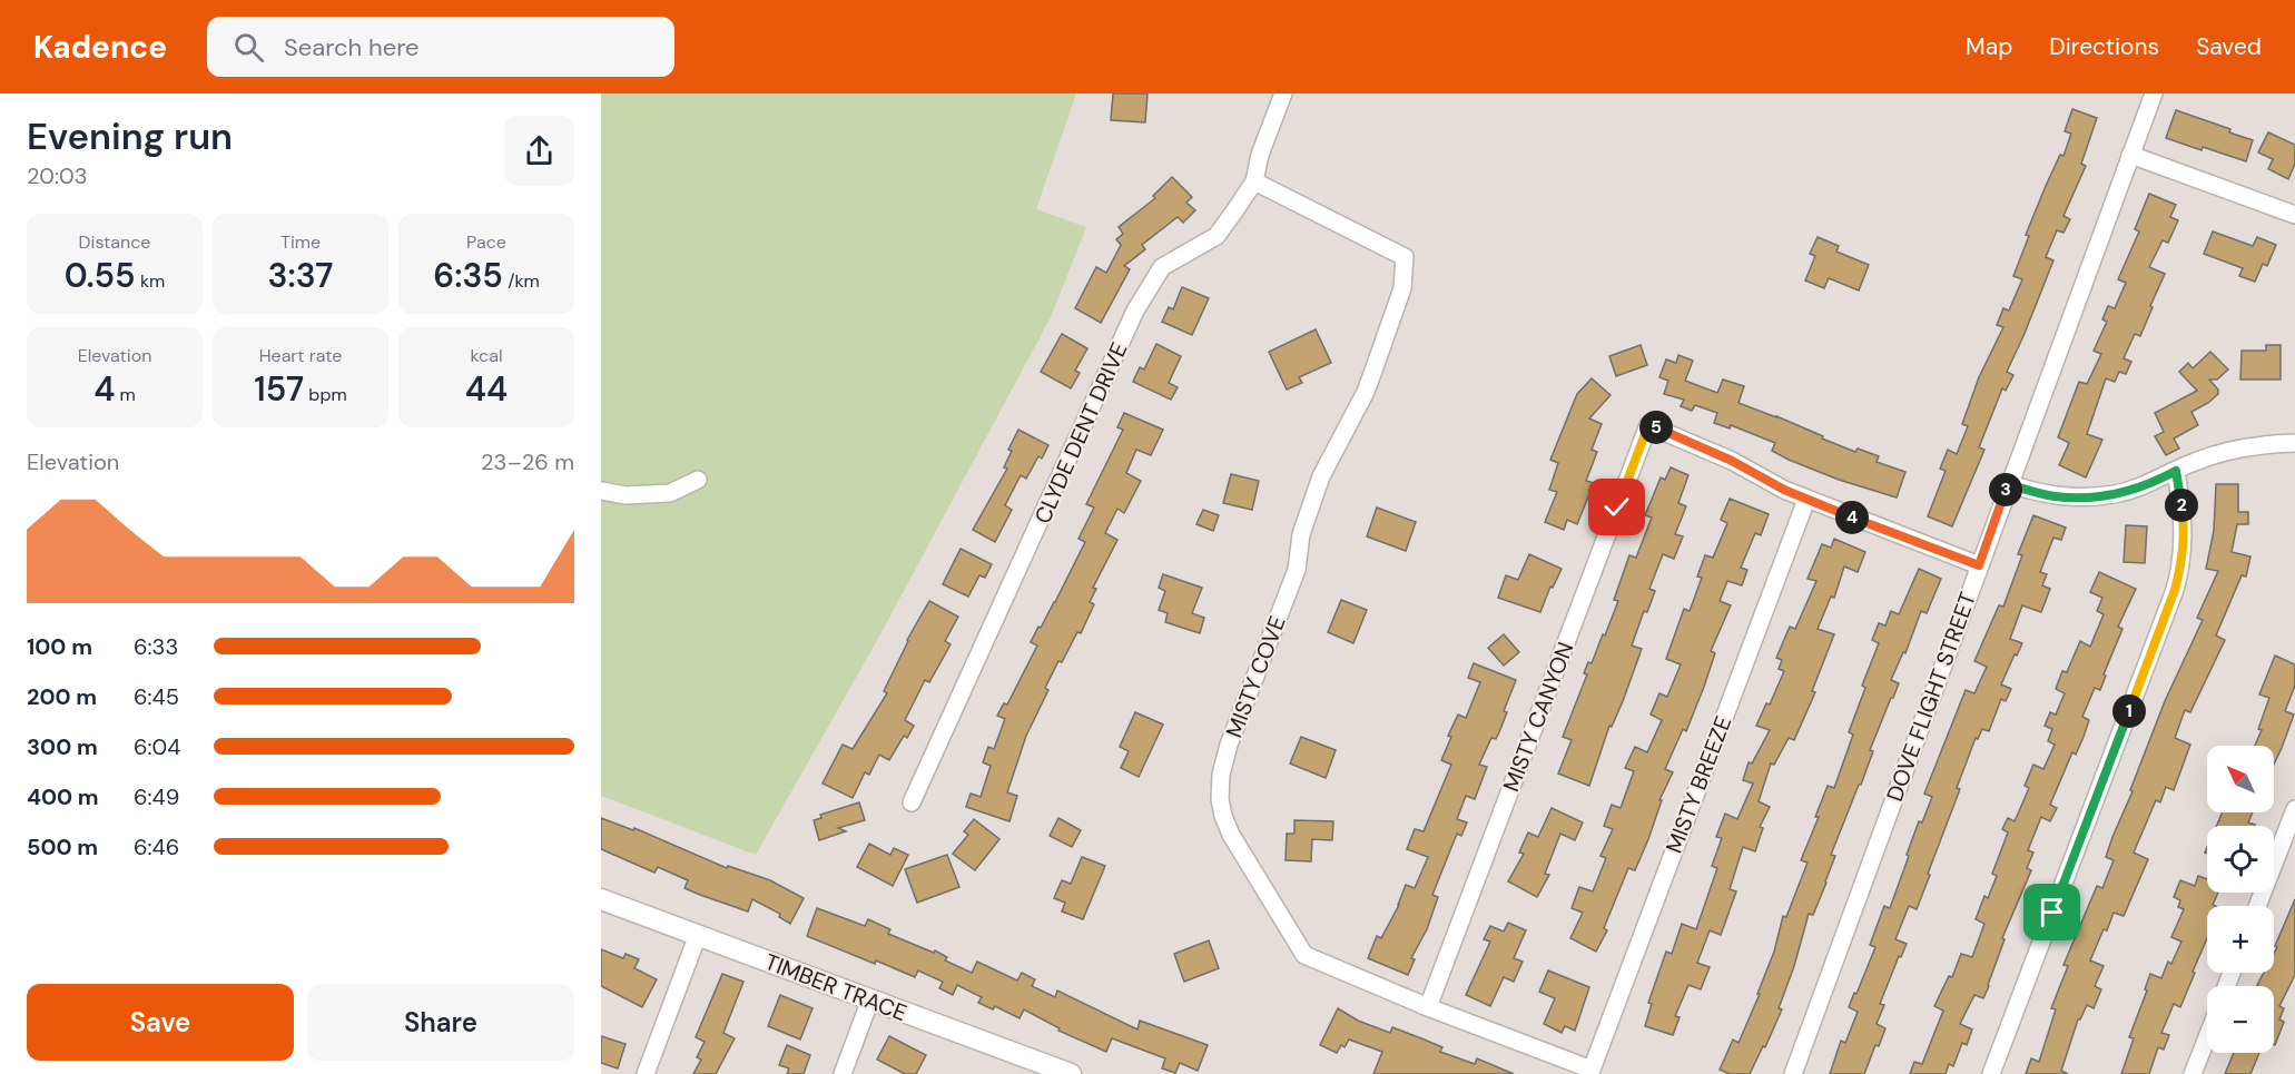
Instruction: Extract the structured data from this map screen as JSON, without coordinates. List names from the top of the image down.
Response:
{
  "streets": {
    "street": [
      "CLYDE DENT DRIVE",
      "MISTY COVE",
      "DOVE FLIGHT STREET",
      "MISTY CANYON",
      "MISTY BREEZE",
      "TIMBER TRACE"
    ]
  },
  "crossings": [
    ["CLYDE DENT DRIVE", "MISTY COVE"],
    ["MISTY COVE", "MISTY CANYON"],
    ["MISTY COVE", "MISTY BREEZE"],
    ["MISTY CANYON", "MISTY BREEZE"]
  ],
  "north": "top left",
  "page": {
    "header": "Kadence",
    "search": "Search here",
    "nav": ["Map", "Directions", "Saved"],
    "heading": ["Evening run", "20:03"],
    "stats": [
      ["Distance", "0.55 km"],
      ["Time", "3:37"],
      ["Pace", "6:35 /km"],
      ["Elevation", "4 m"],
      ["Heart rate", "157 bpm"],
      ["kcal", "44"]
    ],
    "pins": [
      "5",
      "3",
      "2",
      "4",
      "1"
    ],
    "chart": ["Elevation", "23–26 m"],
    "list": [
      {
        "name": "100 m",
        "note": "6:33"
      },
      {
        "name": "200 m",
        "note": "6:45"
      },
      {
        "name": "300 m",
        "note": "6:04"
      },
      {
        "name": "400 m",
        "note": "6:49"
      },
      {
        "name": "500 m",
        "note": "6:46"
      }
    ],
    "map_buttons": ["+", "−"],
    "buttons": ["Save", "Share"]
  }
}
